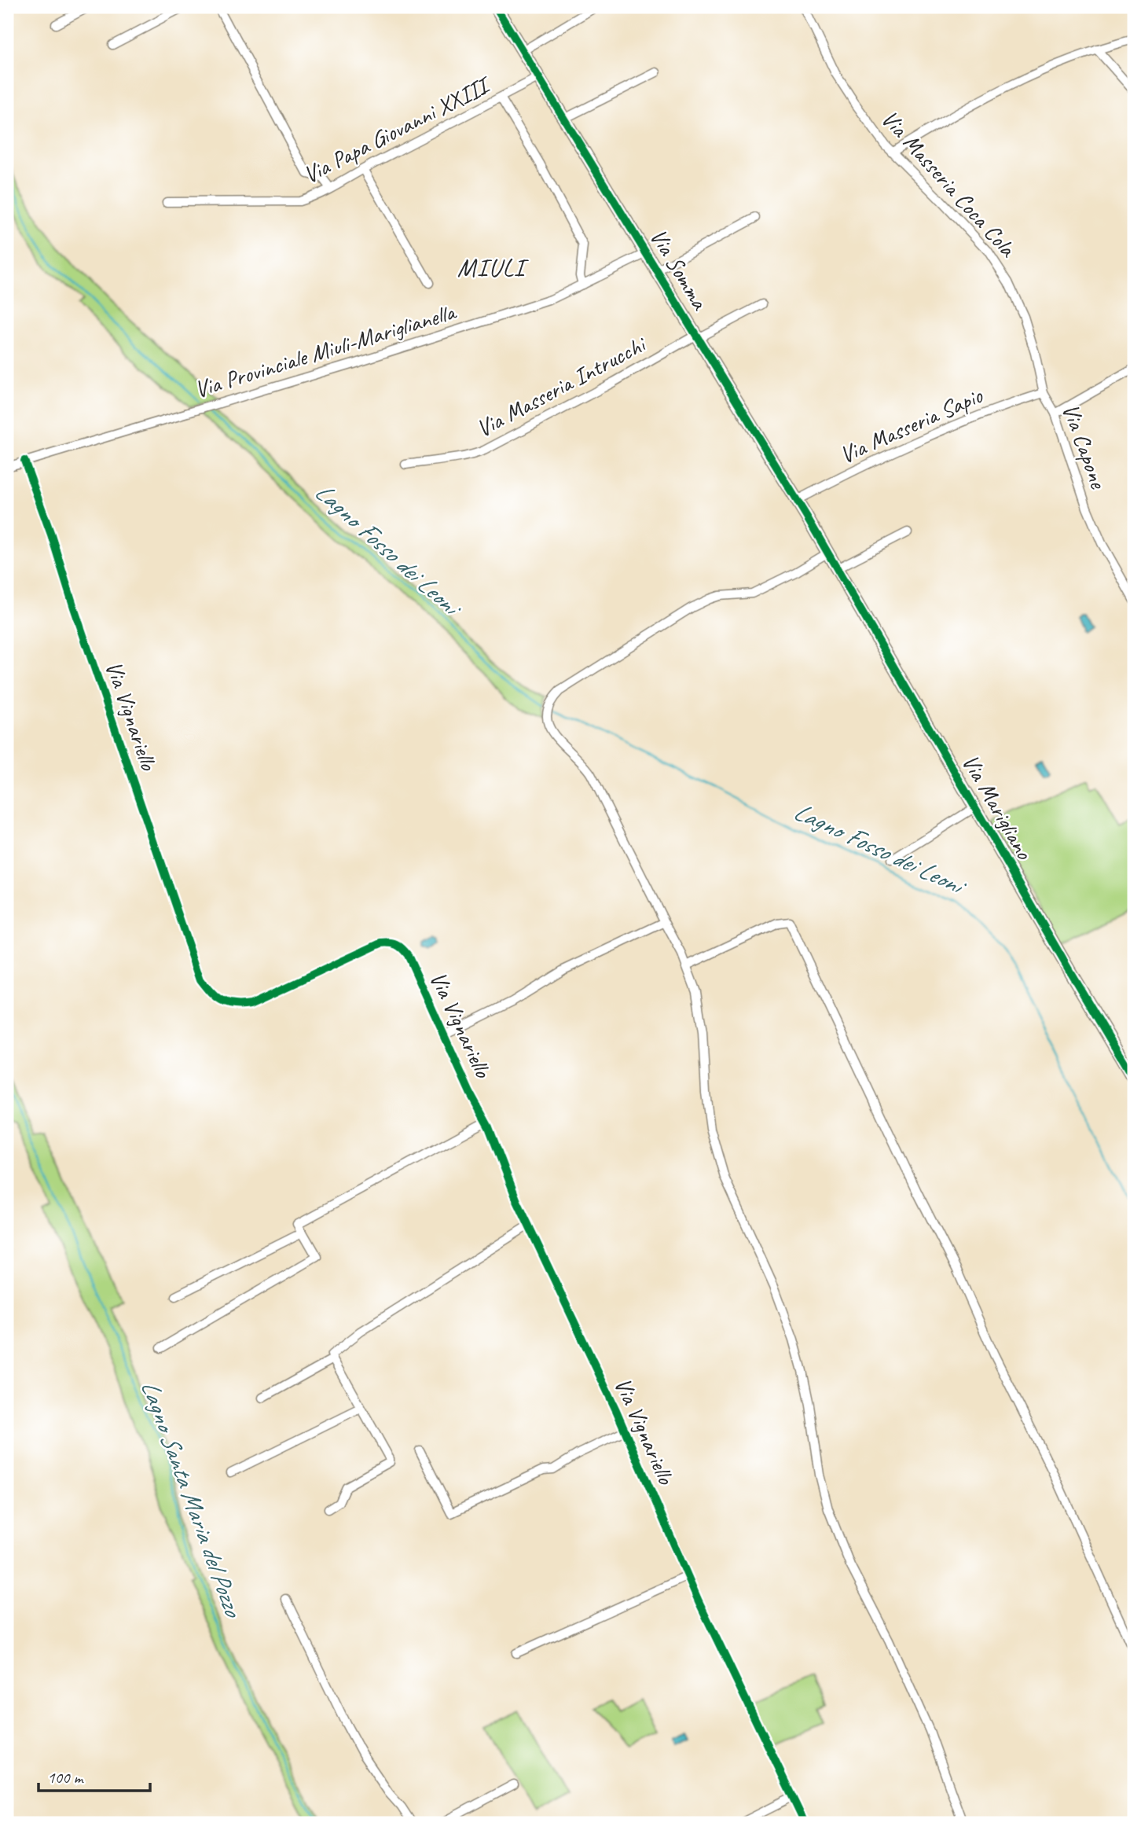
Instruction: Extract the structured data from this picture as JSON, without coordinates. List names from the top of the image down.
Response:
{
  "streets": {
    "street": [
      "Via Papa Giovanni XXIII",
      "Via Masseria Coca Cola",
      "Via Somma",
      "Via Provinciale Miuli-Mariglianella",
      "Via Masseria Intrucchi",
      "Via Masseria Sapio",
      "Via Capone",
      "Via Vignariello",
      "Via Marigliano"
    ]
  },
  "crossings": [
    ["Via Papa Giovanni XXIII", "Via Somma"],
    ["Via Masseria Coca Cola", "Via Masseria Sapio"],
    ["Via Masseria Coca Cola", "Via Capone"],
    ["Via Somma", "Via Provinciale Miuli-Mariglianella"],
    ["Via Somma", "Via Masseria Intrucchi"],
    ["Via Somma", "Via Masseria Sapio"],
    ["Via Somma", "Via Marigliano"],
    ["Via Provinciale Miuli-Mariglianella", "Via Vignariello"],
    ["Via Masseria Sapio", "Via Capone"]
  ],
  "districts": ["MIULI"],
  "water": ["Lagno Fosso dei Leoni", "Lagno Santa Maria del Pozzo"],
  "scale_bar": "100 m"
}
